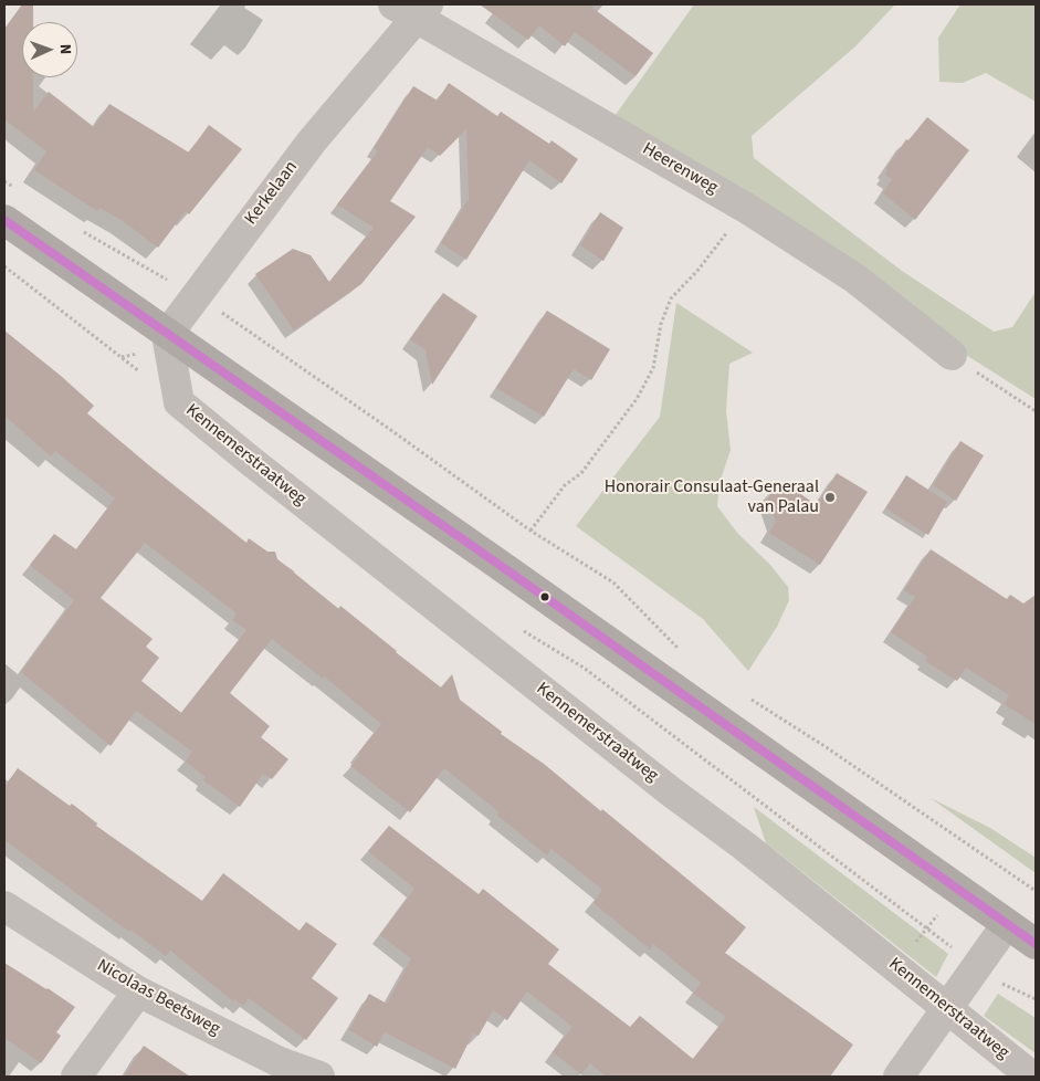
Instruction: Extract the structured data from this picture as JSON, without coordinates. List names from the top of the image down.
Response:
{
  "streets": {
    "street": [
      "Heerenweg",
      "Kerkelaan",
      "Kennemerstraatweg",
      "Nicolaas Beetsweg"
    ]
  },
  "crossings": [
    ["Heerenweg", "Kerkelaan"]
  ],
  "places": ["Honorair Consulaat-Generaal van Palau"],
  "north": "right"
}
